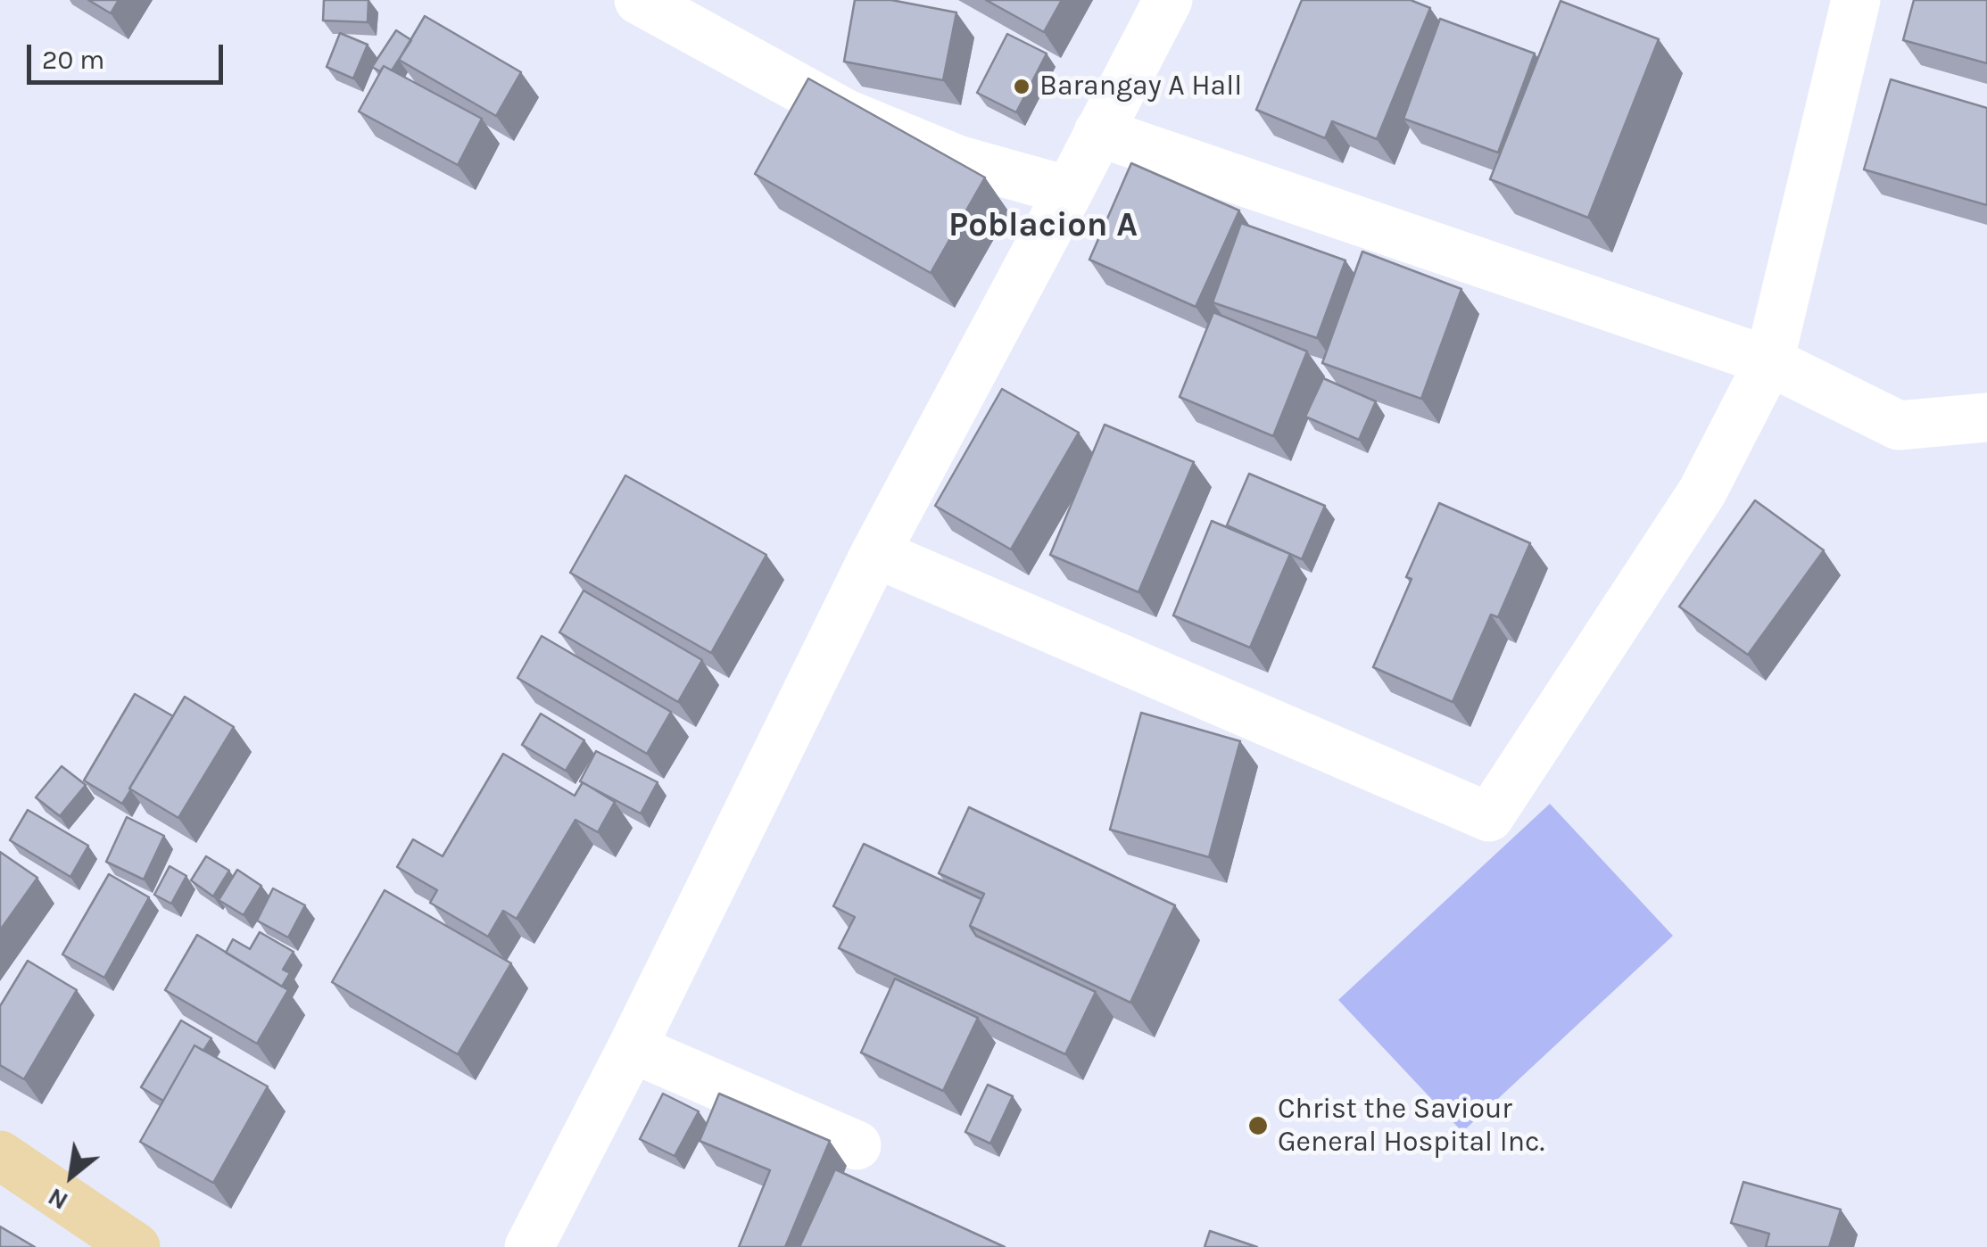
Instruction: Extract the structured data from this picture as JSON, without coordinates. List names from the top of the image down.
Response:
{
  "districts": ["Poblacion A"],
  "places": ["Barangay A Hall", "Christ the Saviour General Hospital Inc."],
  "scale_bar": "20 m",
  "north": "bottom left"
}
